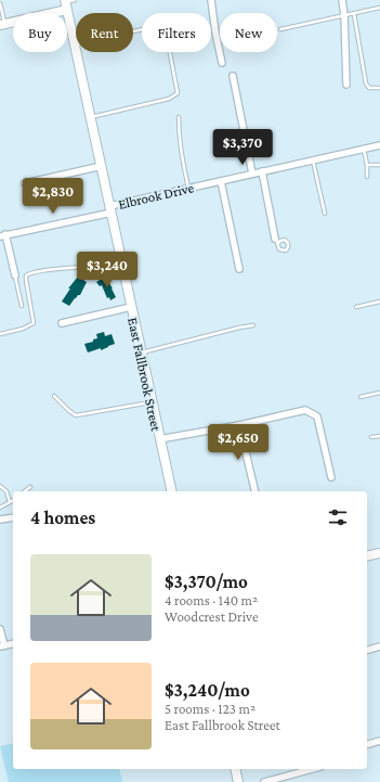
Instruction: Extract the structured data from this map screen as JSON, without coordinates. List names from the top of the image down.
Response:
{
  "streets": {
    "main road": ["East Fallbrook Street"],
    "street": ["Elbrook Drive"]
  },
  "crossings": [
    ["Elbrook Drive", "East Fallbrook Street"]
  ],
  "page": {
    "chip": [
      "Buy",
      "Rent",
      "Filters",
      "New"
    ],
    "price": [
      "$3,370",
      "$2,830",
      "$3,240",
      "$2,650"
    ],
    "heading": "4 homes",
    "list": [
      {
        "name": "$3,370/mo",
        "note": "4 rooms · 140 m² · Woodcrest Drive"
      },
      {
        "name": "$3,240/mo",
        "note": "5 rooms · 123 m² · East Fallbrook Street"
      }
    ]
  }
}
